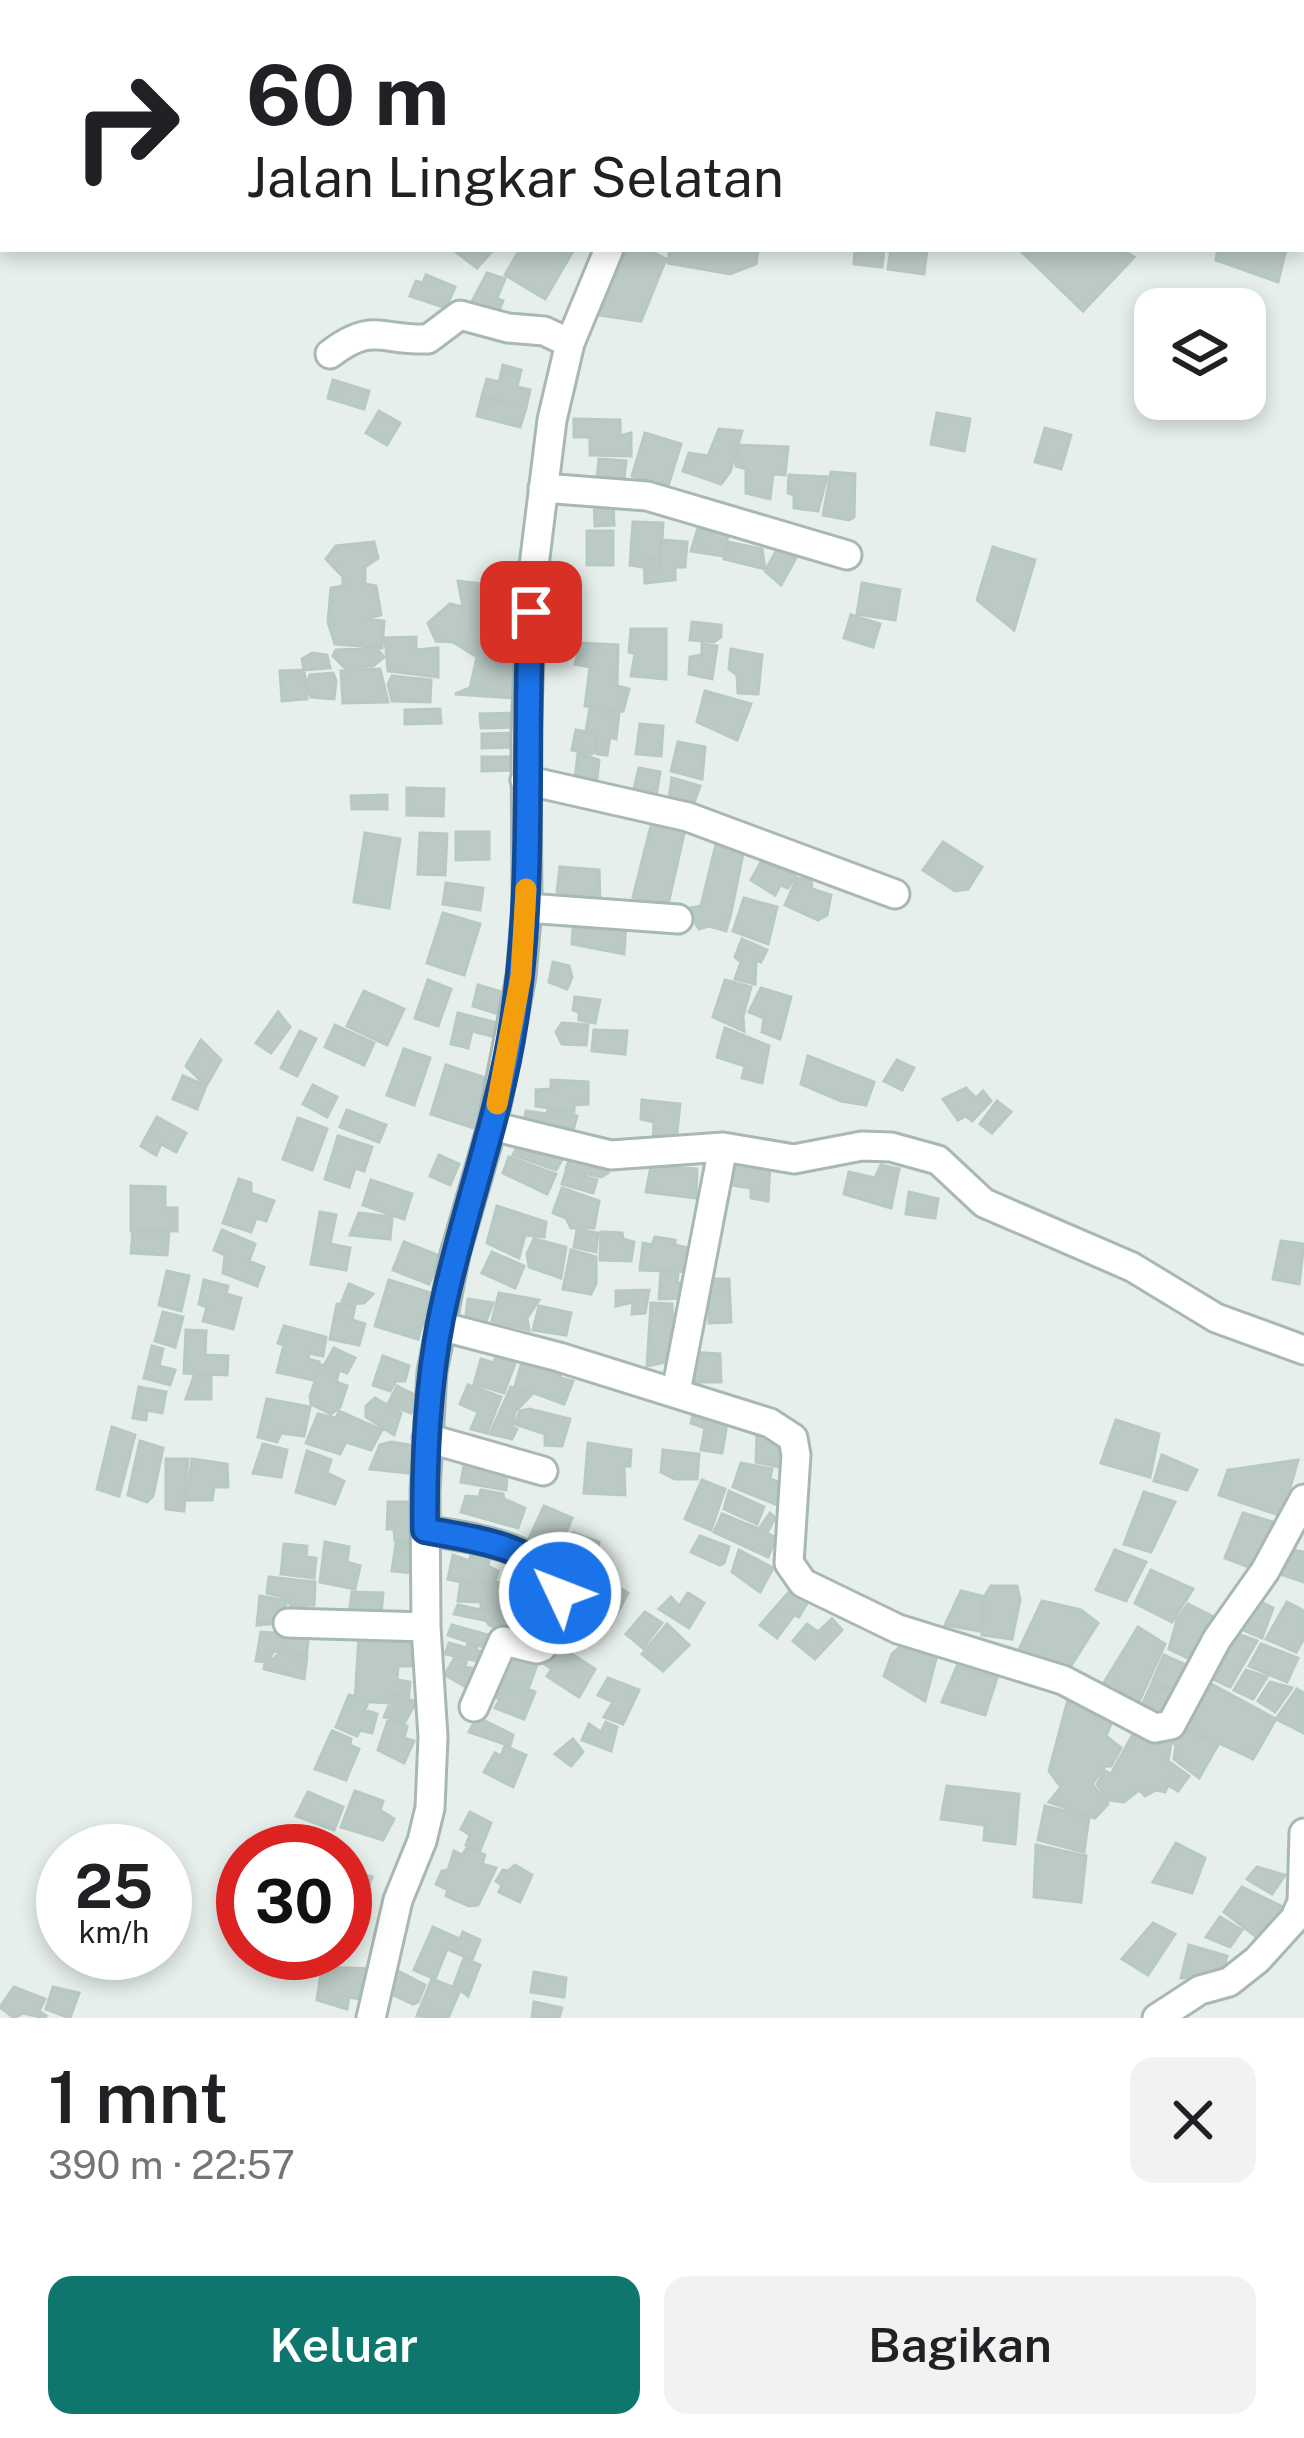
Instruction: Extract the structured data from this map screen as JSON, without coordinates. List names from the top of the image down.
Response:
{
  "page": {
    "turn": ["60 m", "Jalan Lingkar Selatan"],
    "speed": "25 km/h",
    "limit": "30",
    "heading": ["1 mnt", "390 m · 22:57"],
    "buttons": ["Keluar", "Bagikan"]
  }
}
